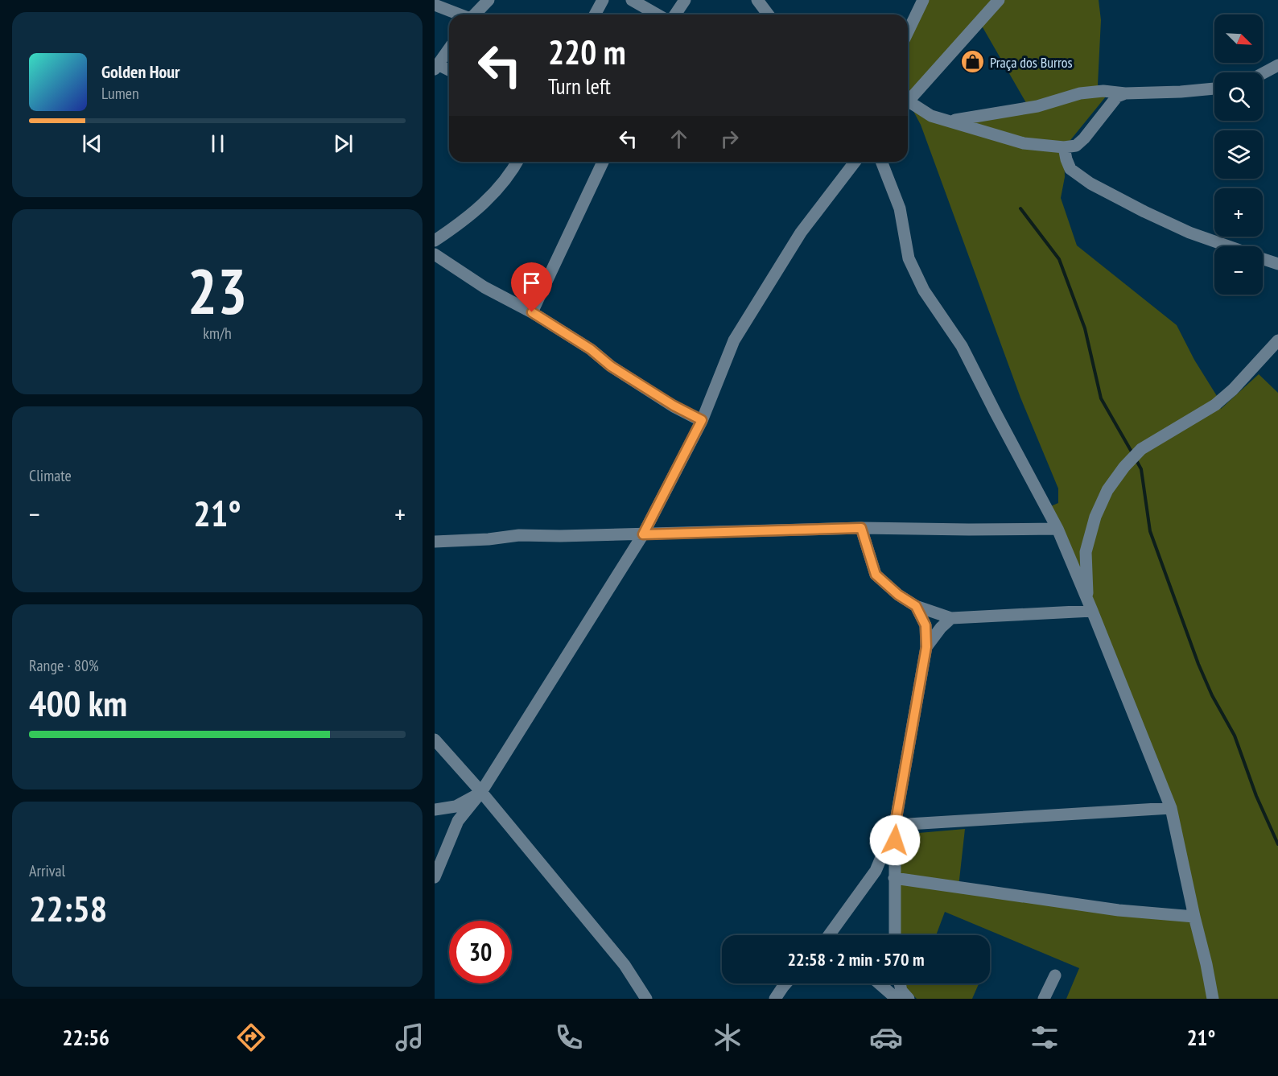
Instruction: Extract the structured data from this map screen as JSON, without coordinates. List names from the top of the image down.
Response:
{
  "places": {
    "shop": ["Praça dos Burros"]
  },
  "north": "bottom right",
  "page": {
    "map_buttons": ["+", "−"],
    "turn": ["220 m", "Turn left"],
    "song": ["Golden Hour", "Lumen"],
    "tile": [
      ["23", "km/h"],
      "Climate",
      ["Range · 80%", "400 km"],
      ["Arrival", "22:58"]
    ],
    "heat": ["−", "21°", "+"],
    "limit": "30",
    "trip": "22:58 · 2 min · 570 m",
    "tabs": ["22:56", "21°"]
  }
}
